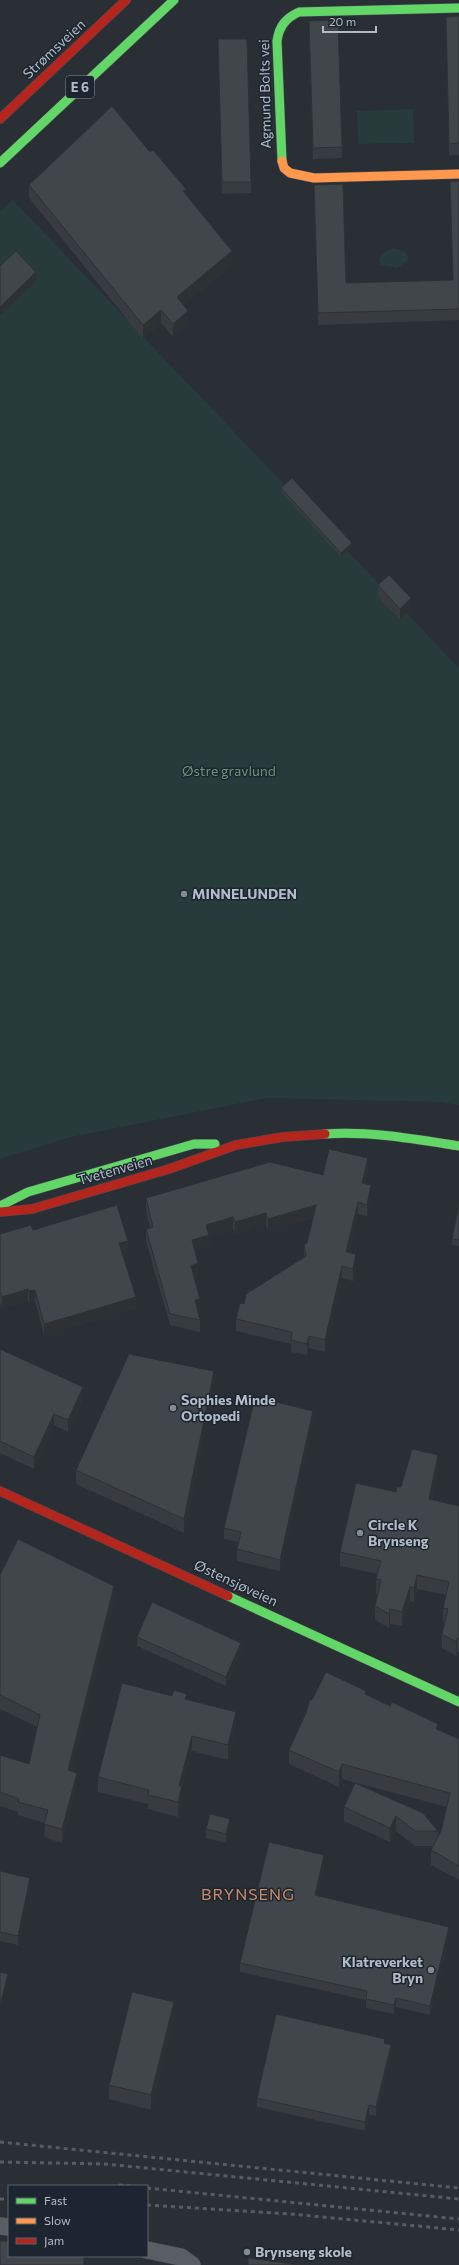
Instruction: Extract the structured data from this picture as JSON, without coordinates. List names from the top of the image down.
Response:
{
  "streets": {
    "main road": [
      "Strømsveien",
      "E 6",
      "Agmund Bolts vei",
      "Tvetenveien",
      "Østensjøveien"
    ]
  },
  "crossings": [
    ["Strømsveien", "E 6"]
  ],
  "districts": ["BRYNSENG"],
  "parks": ["Østre gravlund"],
  "places": [
    "MINNELUNDEN",
    "Sophies Minde Ortopedi",
    "Circle K Brynseng",
    "Klatreverket Bryn",
    "Brynseng skole"
  ],
  "legend": ["Fast", "Slow", "Jam"],
  "scale_bar": "20 m"
}
